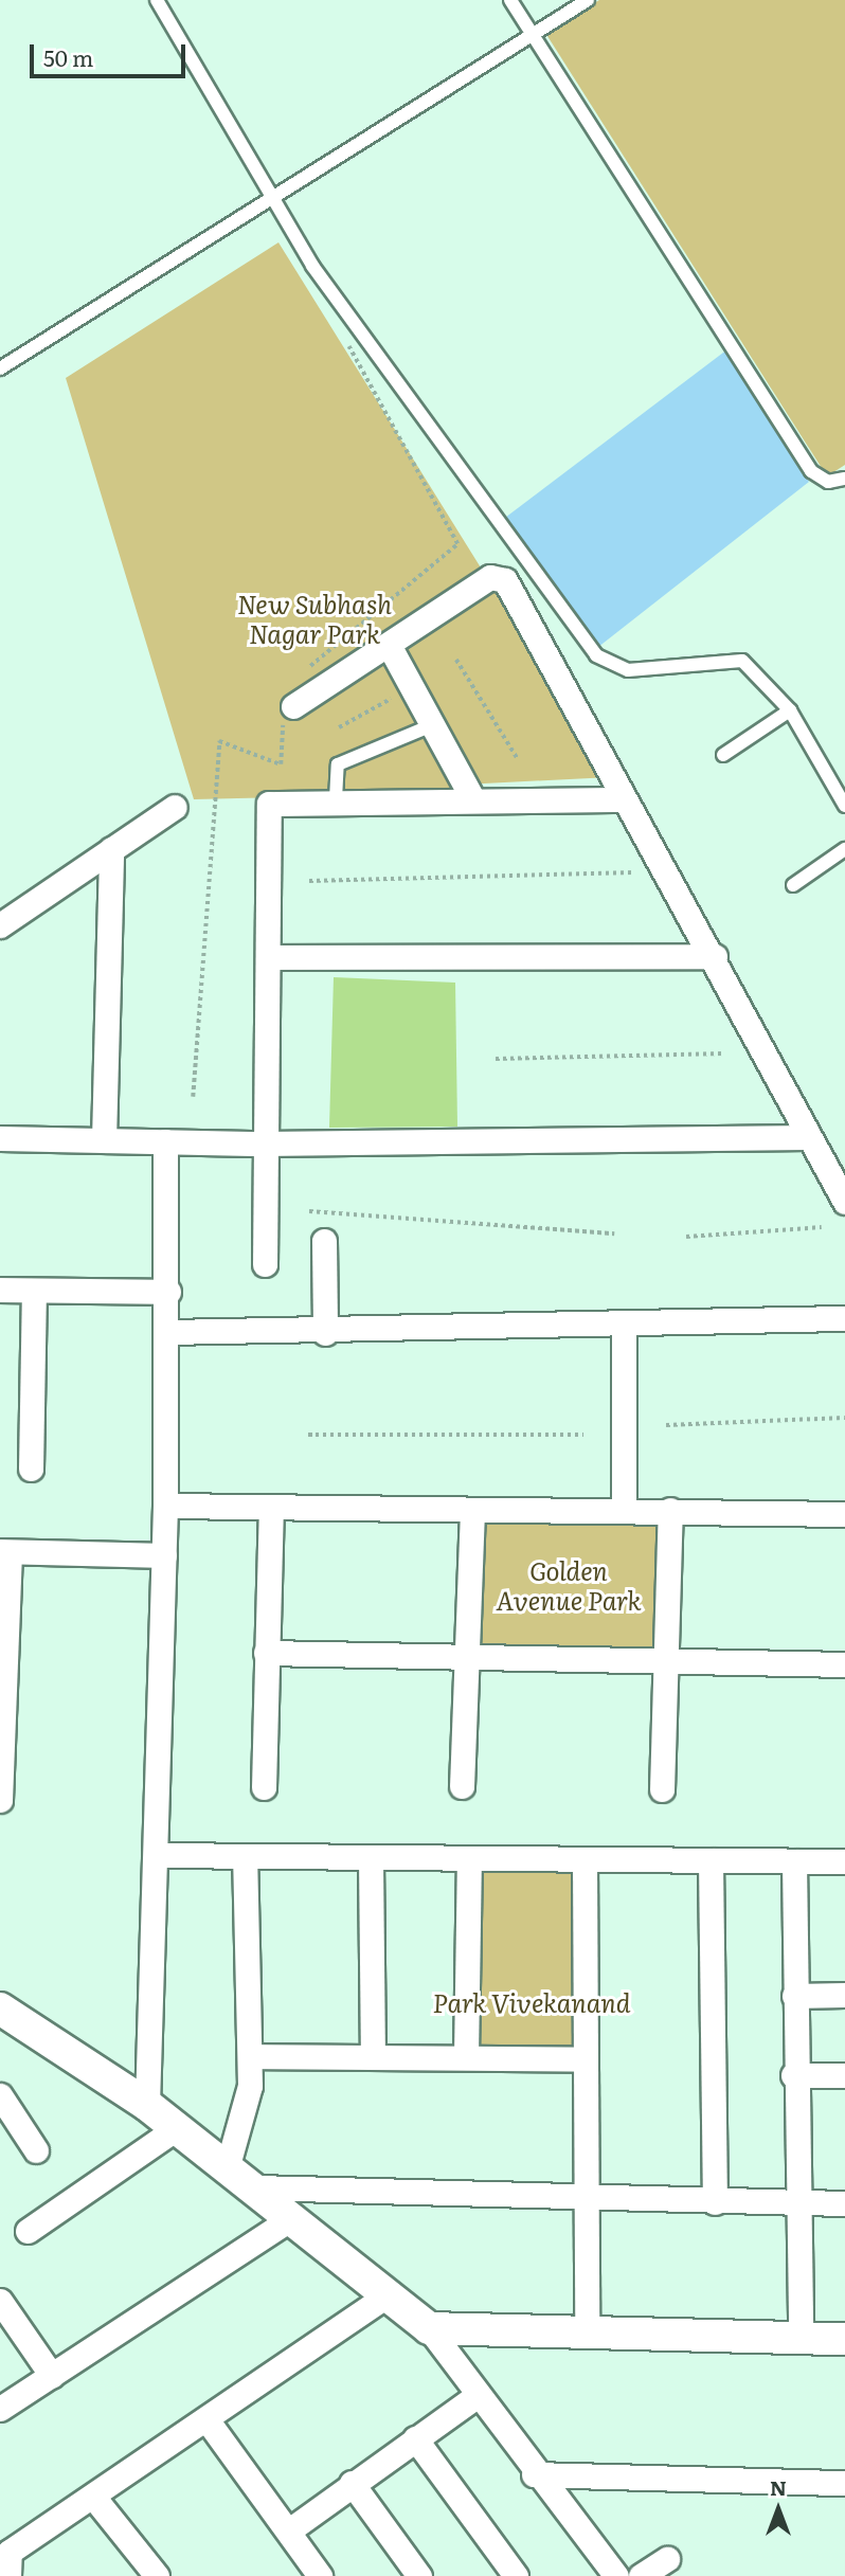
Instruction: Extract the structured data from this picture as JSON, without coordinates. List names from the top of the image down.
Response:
{
  "parks": ["New Subhash Nagar Park", "Golden Avenue Park", "Park Vivekanand"],
  "scale_bar": "50 m",
  "north": "top"
}
